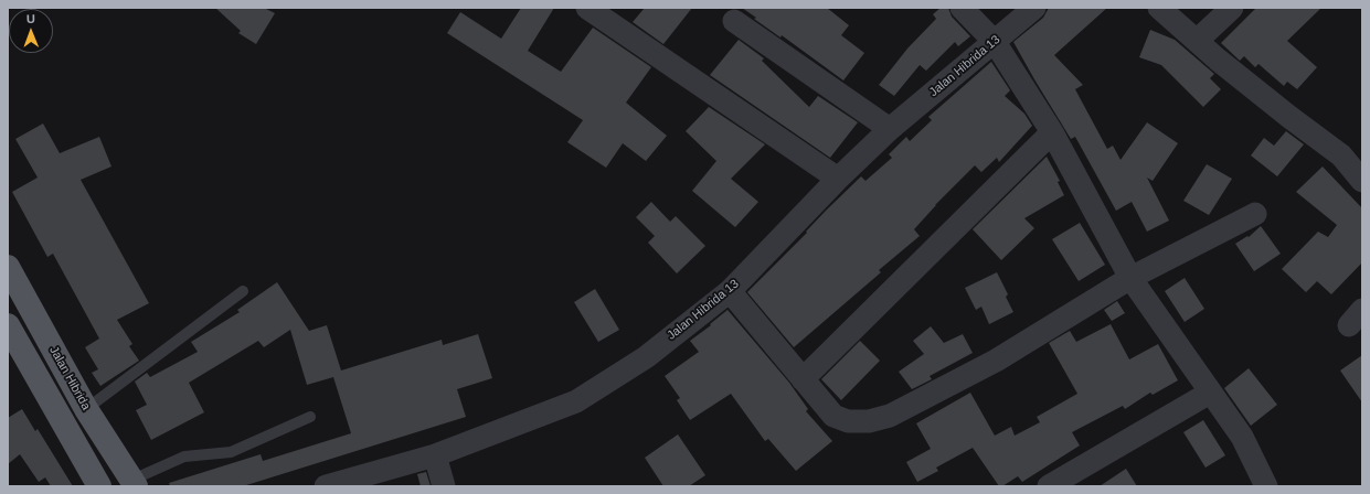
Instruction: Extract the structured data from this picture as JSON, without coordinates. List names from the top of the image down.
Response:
{
  "streets": {
    "main road": ["Jalan Hibrida"],
    "street": ["Jalan Hibrida 13"]
  },
  "north": "top"
}
